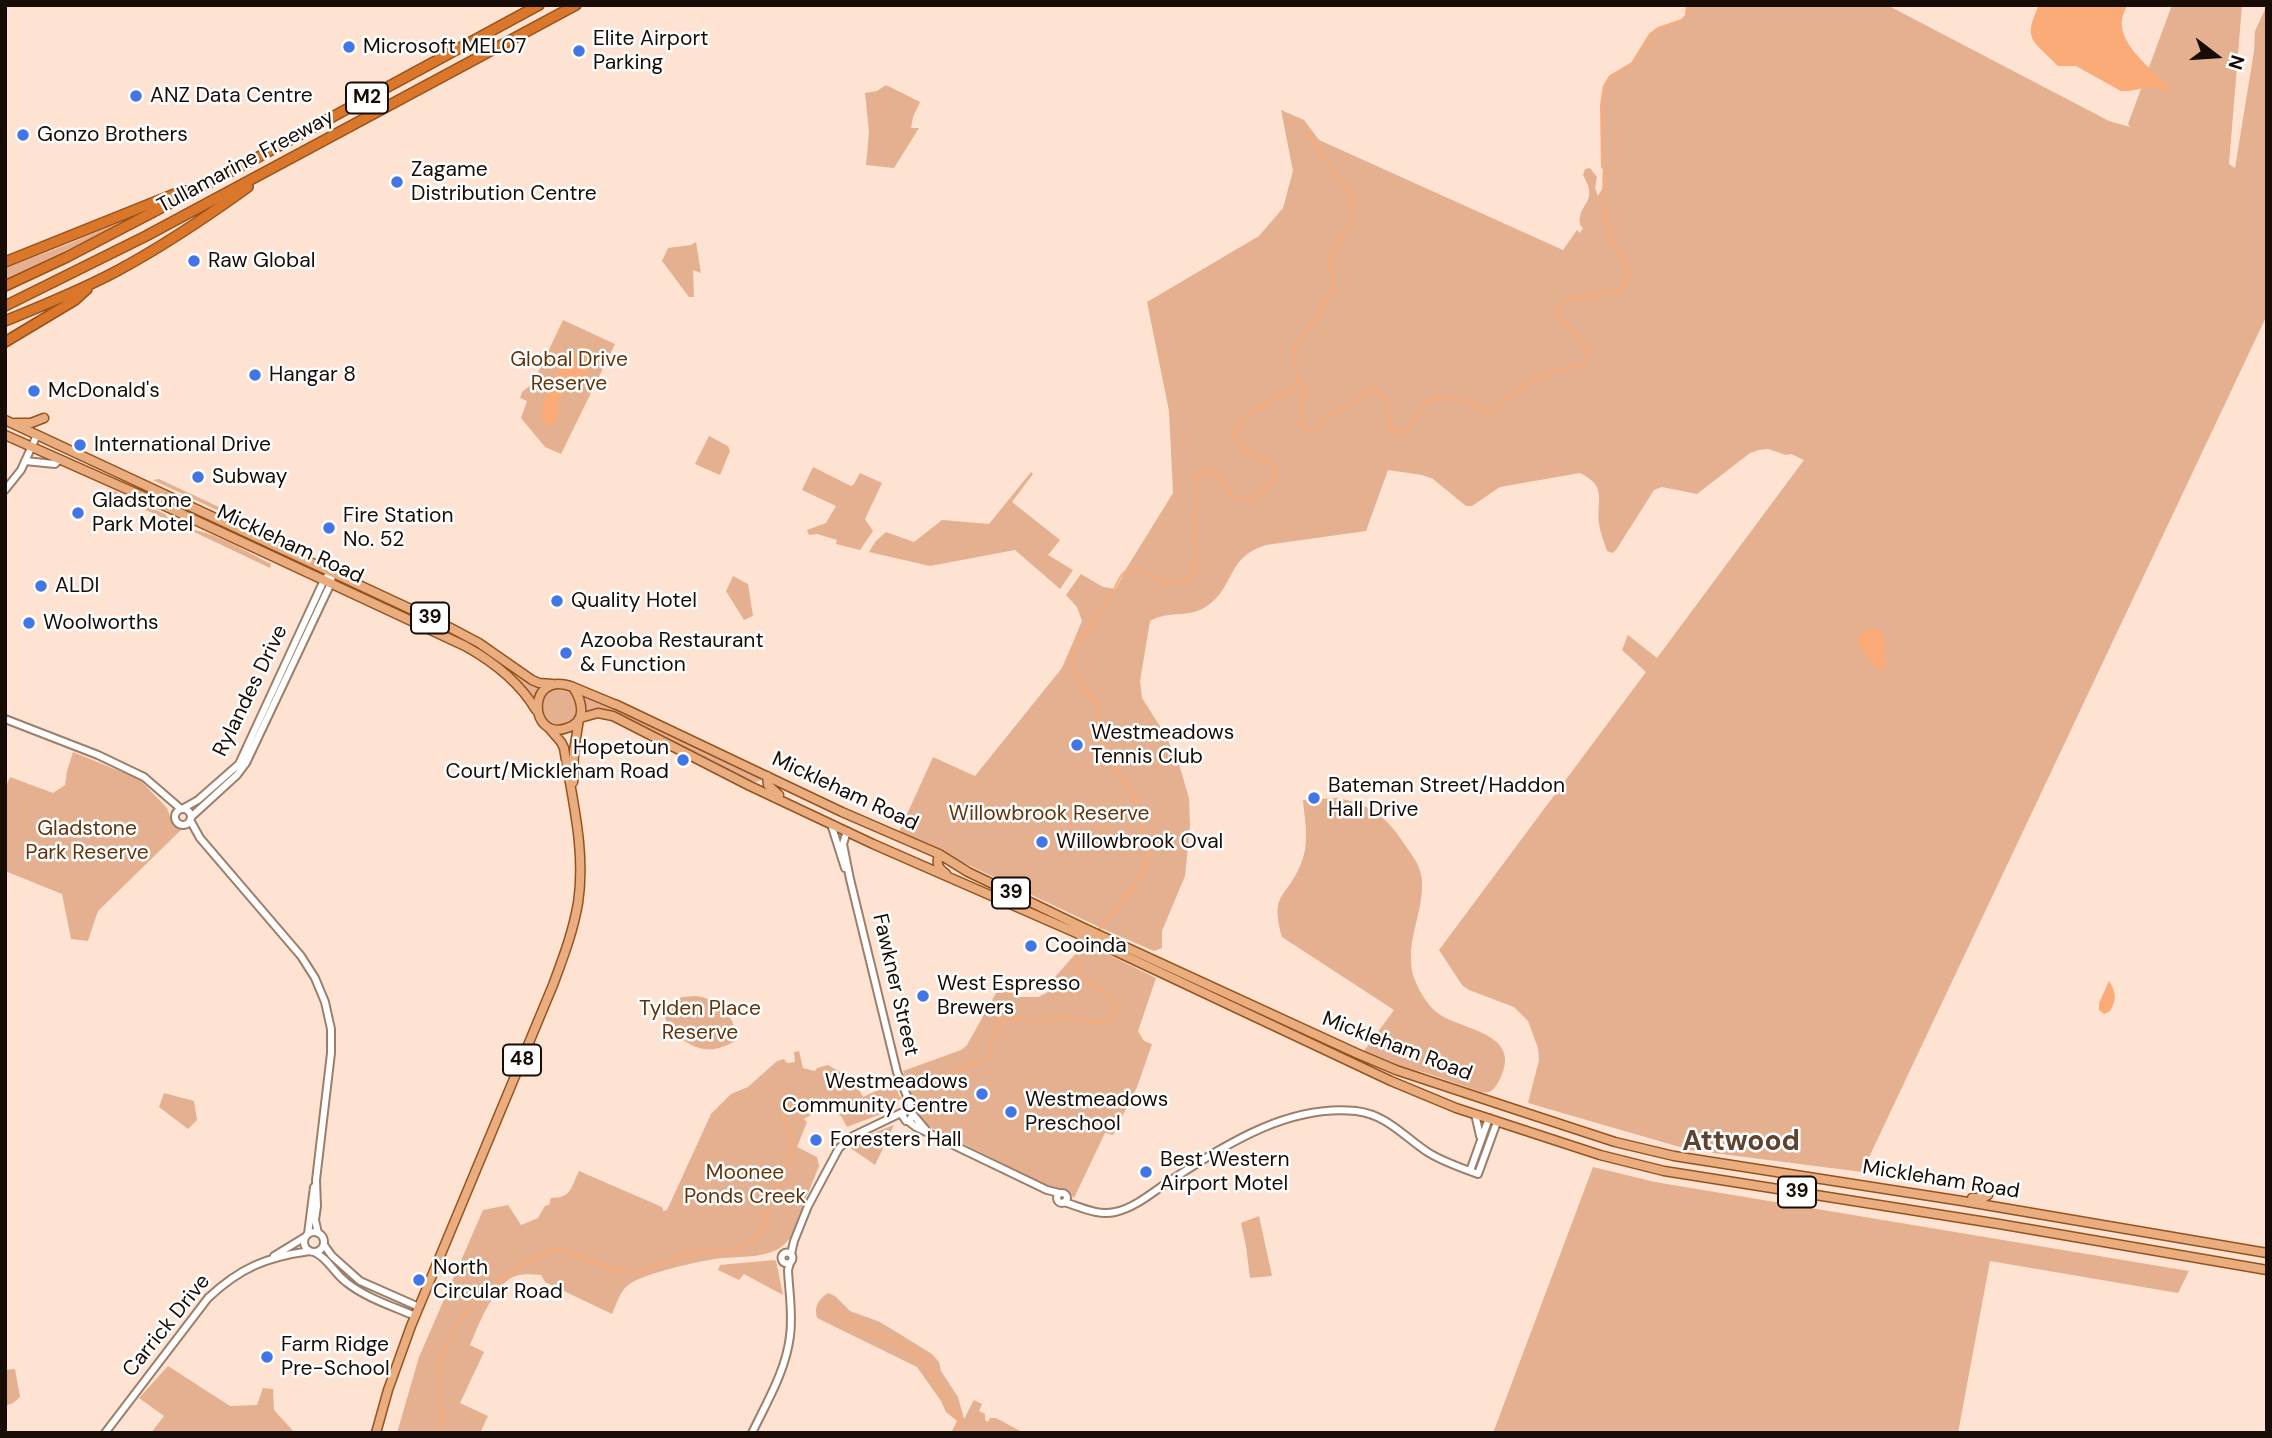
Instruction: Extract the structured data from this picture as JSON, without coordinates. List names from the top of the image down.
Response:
{
  "streets": {
    "highway": ["M2", "Tullamarine Freeway"],
    "main road": ["Mickleham Road", "39", "48"],
    "street": ["Rylandes Drive", "Fawkner Street", "Carrick Drive"]
  },
  "crossings": [
    ["Mickleham Road", "39"],
    ["Mickleham Road", "Rylandes Drive"],
    ["Mickleham Road", "Fawkner Street"],
    ["Mickleham Road", "48"],
    ["39", "48"]
  ],
  "districts": ["Attwood"],
  "parks": [
    "Global Drive Reserve",
    "Willowbrook Reserve",
    "Gladstone Park Reserve",
    "Tylden Place Reserve",
    "Moonee Ponds Creek"
  ],
  "places": [
    "Microsoft MEL07",
    "Elite Airport Parking",
    "ANZ Data Centre",
    "Gonzo Brothers",
    "Zagame Distribution Centre",
    "Raw Global",
    "Hangar 8",
    "McDonald's",
    "International Drive",
    "Subway",
    "Gladstone Park Motel",
    "Fire Station No. 52",
    "ALDI",
    "Quality Hotel",
    "Woolworths",
    "Azooba Restaurant & Function",
    "Westmeadows Tennis Club",
    "Hopetoun Court/Mickleham Road",
    "Bateman Street/Haddon Hall Drive",
    "Willowbrook Oval",
    "Cooinda",
    "West Espresso Brewers",
    "Westmeadows Community Centre",
    "Westmeadows Preschool",
    "Foresters Hall",
    "Best Western Airport Motel",
    "North Circular Road",
    "Farm Ridge Pre-School"
  ],
  "north": "right"
}
